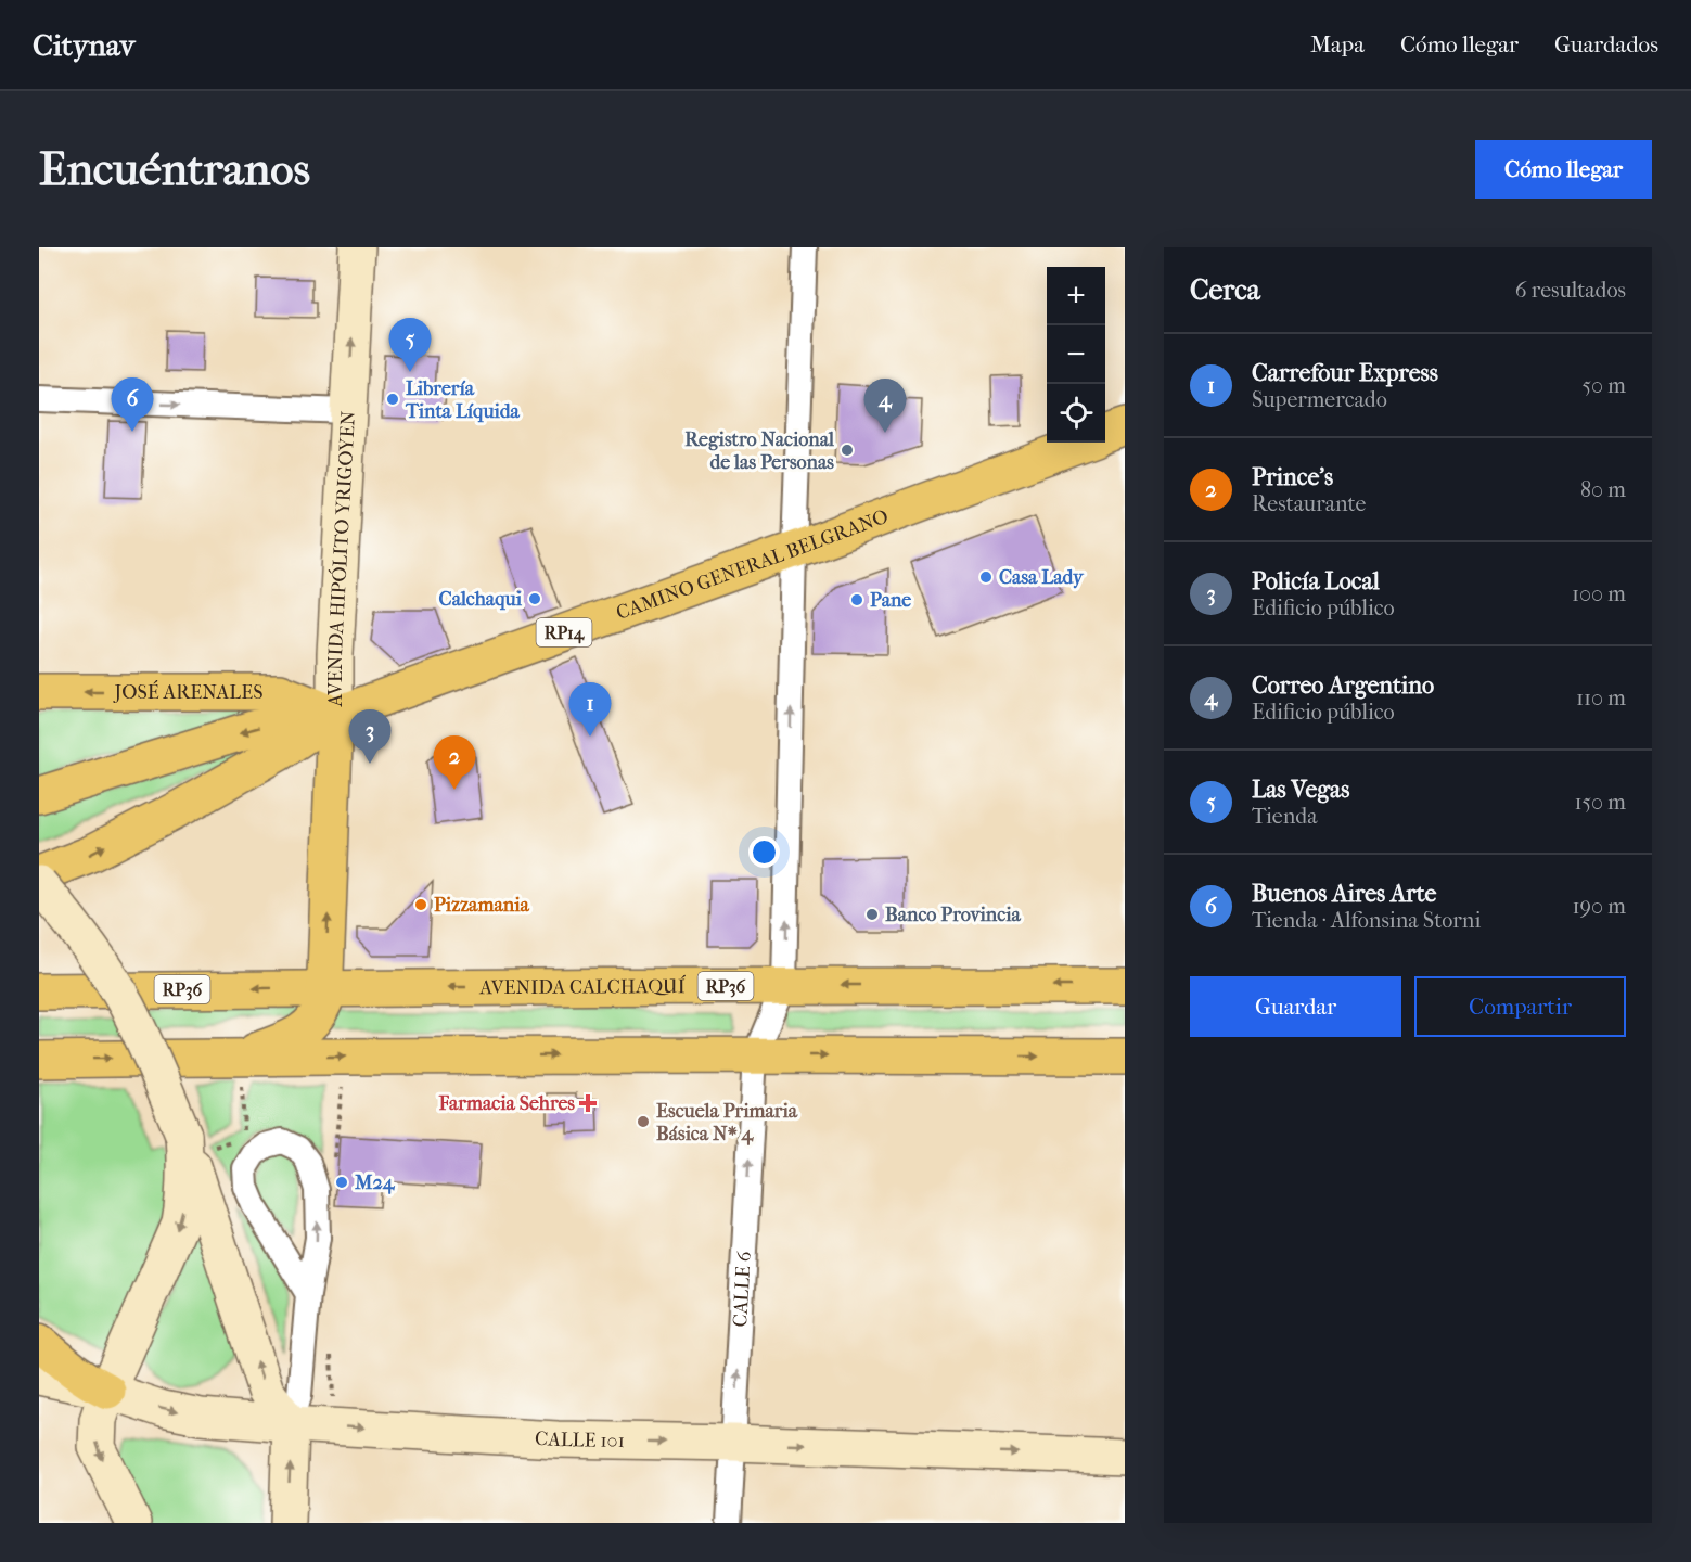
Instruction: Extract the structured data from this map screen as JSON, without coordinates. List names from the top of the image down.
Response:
{
  "streets": {
    "main road": [
      "AVENIDA HIPÓLITO YRIGOYEN",
      "CAMINO GENERAL BELGRANO",
      "RP14",
      "JOSÉ ARENALES",
      "AVENIDA CALCHAQUÍ",
      "RP36"
    ],
    "street": ["CALLE 6", "CALLE 101"]
  },
  "crossings": [
    ["AVENIDA HIPÓLITO YRIGOYEN", "CAMINO GENERAL BELGRANO"],
    ["AVENIDA HIPÓLITO YRIGOYEN", "JOSÉ ARENALES"],
    ["AVENIDA HIPÓLITO YRIGOYEN", "AVENIDA CALCHAQUÍ"],
    ["CAMINO GENERAL BELGRANO", "JOSÉ ARENALES"],
    ["AVENIDA CALCHAQUÍ", "CALLE 6"],
    ["CALLE 6", "CALLE 101"]
  ],
  "one_way": [
    "AVENIDA HIPÓLITO YRIGOYEN",
    "JOSÉ ARENALES",
    "CALLE 6",
    "CALLE 101"
  ],
  "places": {
    "other": [
      "Librería Tinta Líquida",
      "Registro Nacional de las Personas",
      "Casa Lady",
      "Calchaqui",
      "Pane",
      "Pizzamania",
      "Banco Provincia",
      "Escuela Primaria Básica N* 4",
      "M24"
    ],
    "health": ["Farmacia Sehres"]
  },
  "page": {
    "header": "Citynav",
    "nav": ["Mapa", "Cómo llegar", "Guardados"],
    "buttons": [
      "Cómo llegar",
      ["Guardar", "Compartir"]
    ],
    "title": "Encuéntranos",
    "heading": ["Cerca", "6 resultados"],
    "map_buttons": ["+", "−"],
    "pins": [
      "5",
      "6",
      "4",
      "1",
      "3",
      "2"
    ],
    "list": [
      {
        "mark": "1",
        "name": "Carrefour Express",
        "note": "Supermercado",
        "value": "50 m"
      },
      {
        "mark": "2",
        "name": "Prince's",
        "note": "Restaurante",
        "value": "80 m"
      },
      {
        "mark": "3",
        "name": "Policía Local",
        "note": "Edificio público",
        "value": "100 m"
      },
      {
        "mark": "4",
        "name": "Correo Argentino",
        "note": "Edificio público",
        "value": "110 m"
      },
      {
        "mark": "5",
        "name": "Las Vegas",
        "note": "Tienda",
        "value": "150 m"
      },
      {
        "mark": "6",
        "name": "Buenos Aires Arte",
        "note": "Tienda · Alfonsina Storni",
        "value": "190 m"
      }
    ]
  }
}
